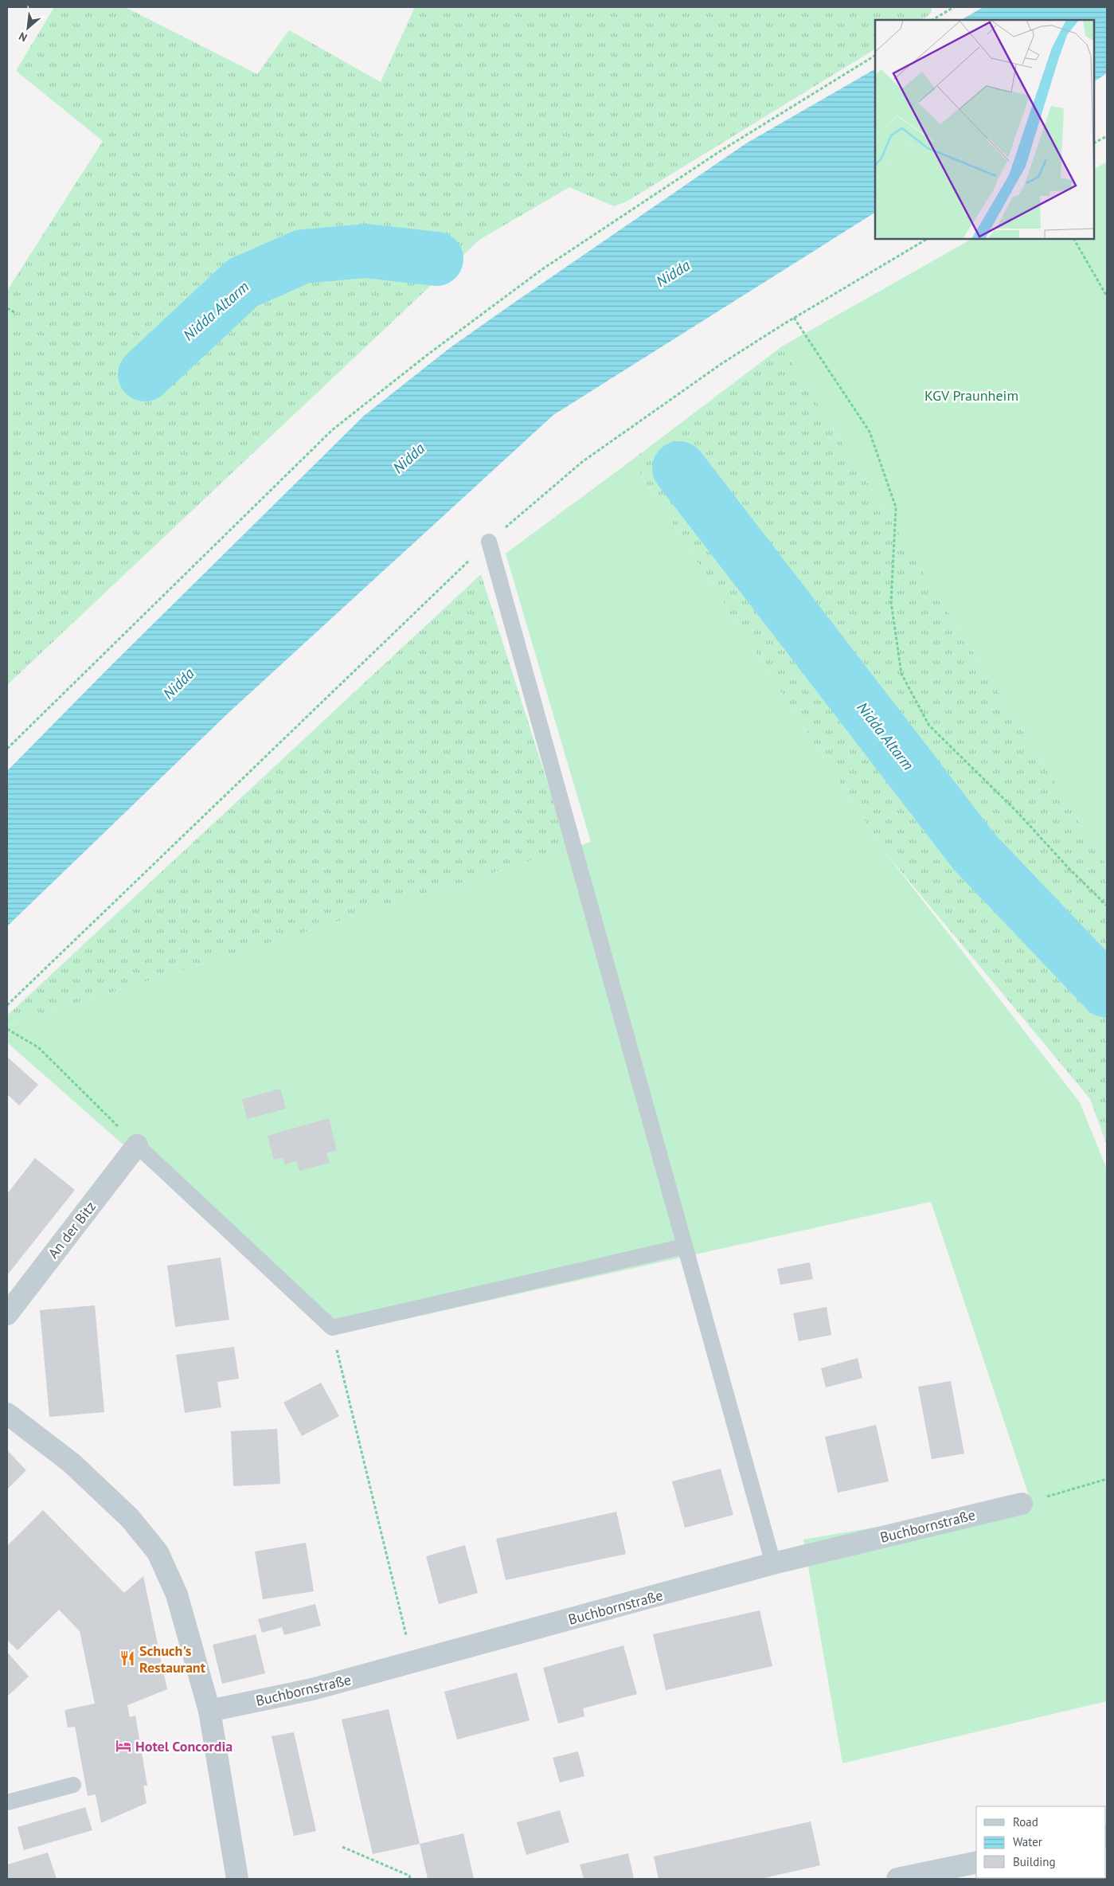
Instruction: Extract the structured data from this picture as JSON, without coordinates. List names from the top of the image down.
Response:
{
  "streets": {
    "street": ["An der Bitz", "Buchbornstraße"]
  },
  "water": ["Nidda", "Nidda Altarm"],
  "parks": ["KGV Praunheim"],
  "places": {
    "restaurant": ["Schuch's Restaurant"],
    "hotel": ["Hotel Concordia"]
  },
  "legend": ["Road", "Water", "Building"],
  "north": "bottom left"
}
